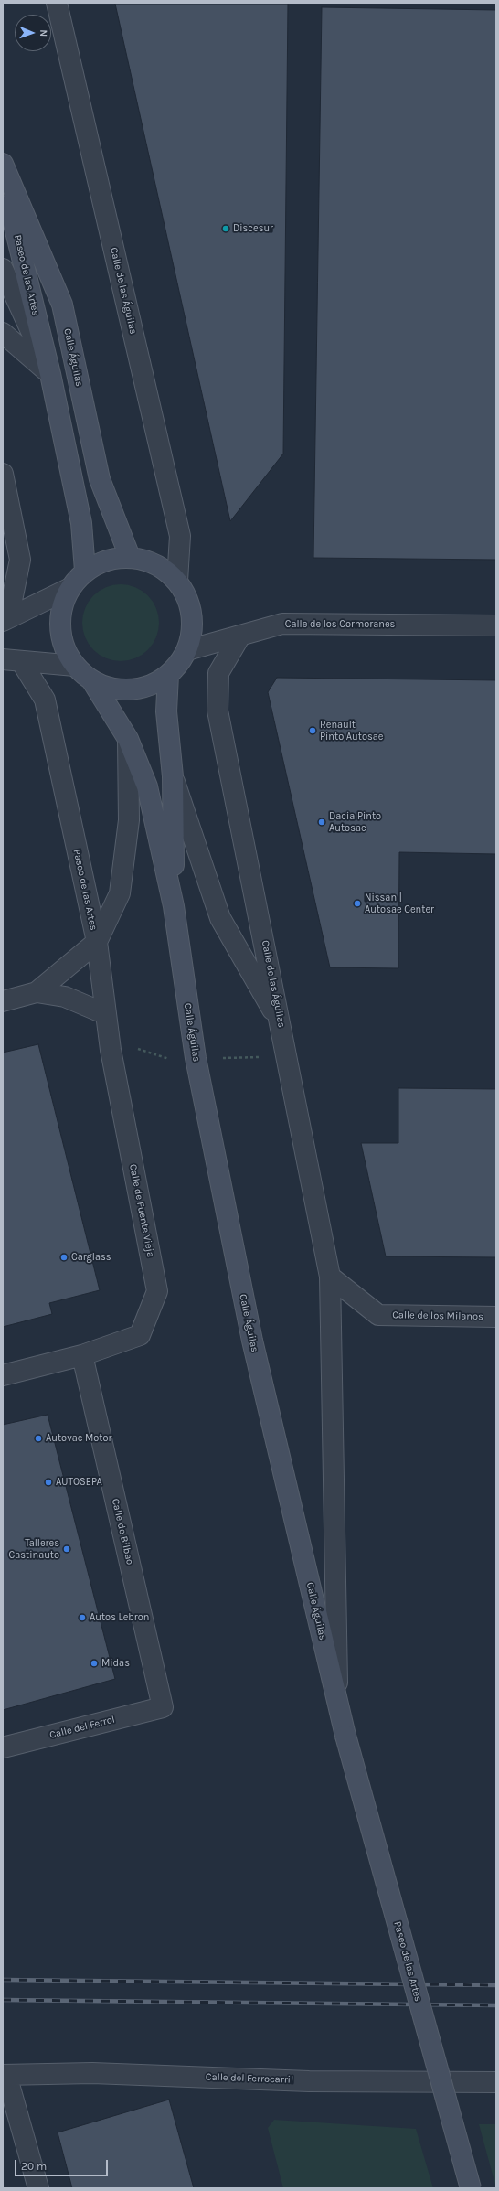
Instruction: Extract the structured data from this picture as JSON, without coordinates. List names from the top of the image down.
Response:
{
  "streets": {
    "main road": ["Paseo de las Artes", "Calle Águilas"],
    "street": [
      "Calle de las Águilas",
      "Calle de los Cormoranes",
      "Calle de Fuente Vieja",
      "Calle de los Milanos",
      "Calle de Bilbao",
      "Calle del Ferrol",
      "Calle del Ferrocarril"
    ]
  },
  "crossings": [
    ["Paseo de las Artes", "Calle Águilas"],
    ["Paseo de las Artes", "Calle de Fuente Vieja"],
    ["Calle de las Águilas", "Calle Águilas"],
    ["Calle de las Águilas", "Calle de los Cormoranes"],
    ["Calle de las Águilas", "Calle de los Milanos"],
    ["Calle de Fuente Vieja", "Calle de Bilbao"],
    ["Calle de Bilbao", "Calle del Ferrol"]
  ],
  "places": [
    "Discesur",
    "Renault Pinto Autosae",
    "Dacia Pinto Autosae",
    "Nissan | Autosae Center",
    "Carglass",
    "Autovac Motor",
    "AUTOSEPA",
    "Talleres Castinauto",
    "Autos Lebron",
    "Midas"
  ],
  "scale_bar": "20 m",
  "north": "right"
}
